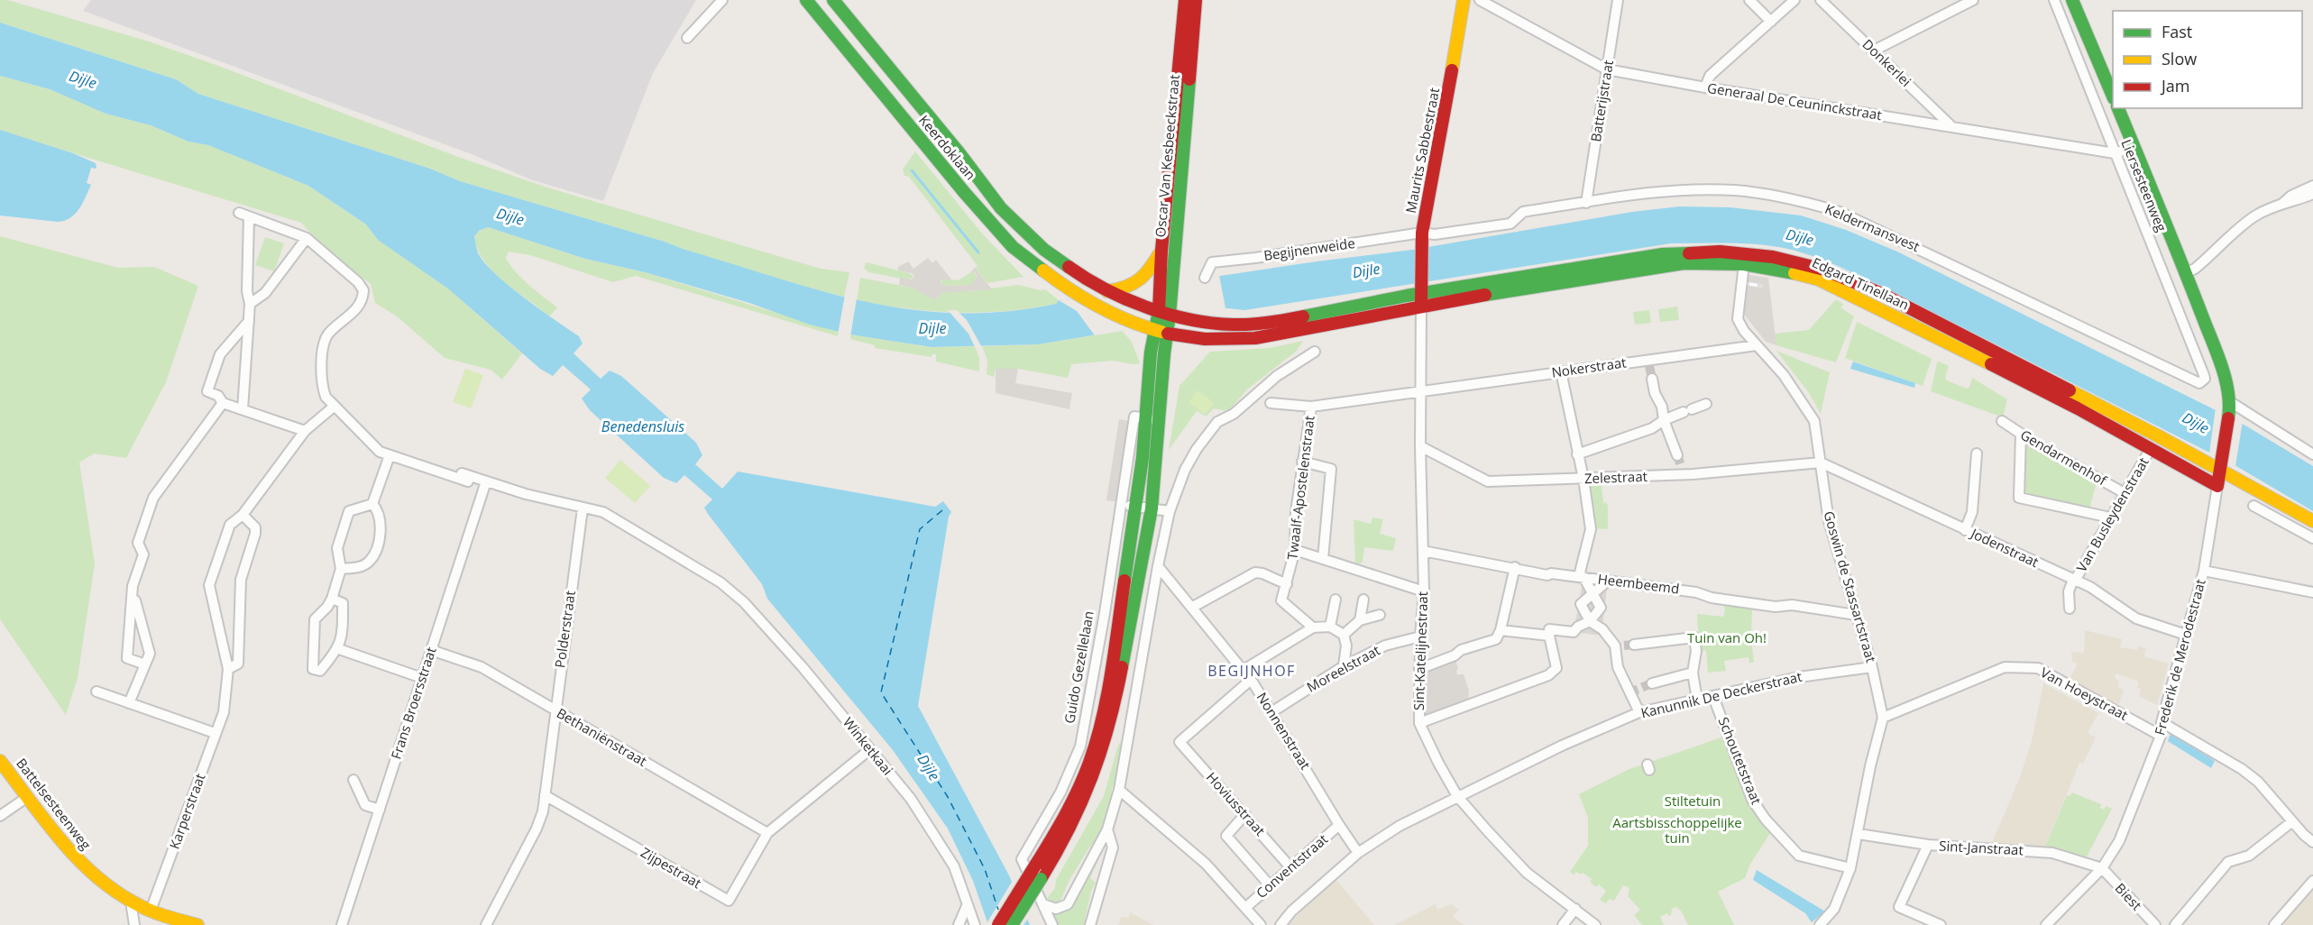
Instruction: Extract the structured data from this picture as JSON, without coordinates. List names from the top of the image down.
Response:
{
  "streets": {
    "main road": [
      "Keerdoklaan",
      "Maurits Sabbestraat",
      "Oscar Van Kesbeeckstraat",
      "Liersesteenweg",
      "Edgard Tinellaan",
      "Guido Gezellelaan",
      "Battelsesteenweg"
    ],
    "street": [
      "Donkerlei",
      "Batterijstraat",
      "Generaal De Ceuninckstraat",
      "Keldermansvest",
      "Begijnenweide",
      "Nokerstraat",
      "Gendarmenhof",
      "Zelestraat",
      "Twaalf-Apostelenstraat",
      "Van Busleydenstraat",
      "Jodenstraat",
      "Heembeemd",
      "Goswin de Stassartstraat",
      "Polderstraat",
      "Sint-Katelijnestraat",
      "Frederik de Merodestraat",
      "Moreelstraat",
      "Van Hoeystraat",
      "Kanunnik De Deckerstraat",
      "Frans Broersstraat",
      "Nonnenstraat",
      "Bethaniënstraat",
      "Winketkaai",
      "Schoutetstraat",
      "Hoviusstraat",
      "Karperstraat",
      "Sint-Janstraat",
      "Conventstraat",
      "Zijpestraat",
      "Biest"
    ]
  },
  "crossings": [
    ["Donkerlei", "Generaal De Ceuninckstraat"],
    ["Batterijstraat", "Generaal De Ceuninckstraat"],
    ["Batterijstraat", "Keldermansvest"],
    ["Generaal De Ceuninckstraat", "Liersesteenweg"],
    ["Keerdoklaan", "Oscar Van Kesbeeckstraat"],
    ["Keerdoklaan", "Guido Gezellelaan"],
    ["Maurits Sabbestraat", "Keldermansvest"],
    ["Maurits Sabbestraat", "Begijnenweide"],
    ["Maurits Sabbestraat", "Edgard Tinellaan"],
    ["Maurits Sabbestraat", "Sint-Katelijnestraat"],
    ["Oscar Van Kesbeeckstraat", "Guido Gezellelaan"],
    ["Liersesteenweg", "Keldermansvest"],
    ["Liersesteenweg", "Edgard Tinellaan"],
    ["Liersesteenweg", "Frederik de Merodestraat"],
    ["Keldermansvest", "Begijnenweide"],
    ["Edgard Tinellaan", "Van Busleydenstraat"],
    ["Edgard Tinellaan", "Goswin de Stassartstraat"],
    ["Edgard Tinellaan", "Sint-Katelijnestraat"],
    ["Edgard Tinellaan", "Frederik de Merodestraat"],
    ["Nokerstraat", "Twaalf-Apostelenstraat"],
    ["Nokerstraat", "Goswin de Stassartstraat"],
    ["Nokerstraat", "Sint-Katelijnestraat"],
    ["Gendarmenhof", "Van Busleydenstraat"],
    ["Zelestraat", "Jodenstraat"],
    ["Zelestraat", "Goswin de Stassartstraat"],
    ["Zelestraat", "Sint-Katelijnestraat"],
    ["Van Busleydenstraat", "Jodenstraat"],
    ["Jodenstraat", "Goswin de Stassartstraat"],
    ["Jodenstraat", "Frederik de Merodestraat"],
    ["Heembeemd", "Goswin de Stassartstraat"],
    ["Heembeemd", "Sint-Katelijnestraat"],
    ["Goswin de Stassartstraat", "Van Hoeystraat"],
    ["Goswin de Stassartstraat", "Kanunnik De Deckerstraat"],
    ["Goswin de Stassartstraat", "Schoutetstraat"],
    ["Goswin de Stassartstraat", "Sint-Janstraat"],
    ["Polderstraat", "Bethaniënstraat"],
    ["Polderstraat", "Winketkaai"],
    ["Polderstraat", "Zijpestraat"],
    ["Sint-Katelijnestraat", "Moreelstraat"],
    ["Sint-Katelijnestraat", "Kanunnik De Deckerstraat"],
    ["Frederik de Merodestraat", "Van Hoeystraat"],
    ["Frederik de Merodestraat", "Sint-Janstraat"],
    ["Frederik de Merodestraat", "Biest"],
    ["Moreelstraat", "Nonnenstraat"],
    ["Kanunnik De Deckerstraat", "Nonnenstraat"],
    ["Kanunnik De Deckerstraat", "Schoutetstraat"],
    ["Frans Broersstraat", "Bethaniënstraat"],
    ["Nonnenstraat", "Hoviusstraat"],
    ["Nonnenstraat", "Conventstraat"],
    ["Bethaniënstraat", "Zijpestraat"],
    ["Battelsesteenweg", "Karperstraat"],
    ["Hoviusstraat", "Conventstraat"],
    ["Sint-Janstraat", "Biest"]
  ],
  "districts": ["BEGIJNHOF"],
  "water": ["Dijle", "Benedensluis"],
  "parks": ["Tuin van Oh!", "Stiltetuin", "Aartsbisschoppelijke tuin"],
  "legend": ["Fast", "Slow", "Jam"]
}
